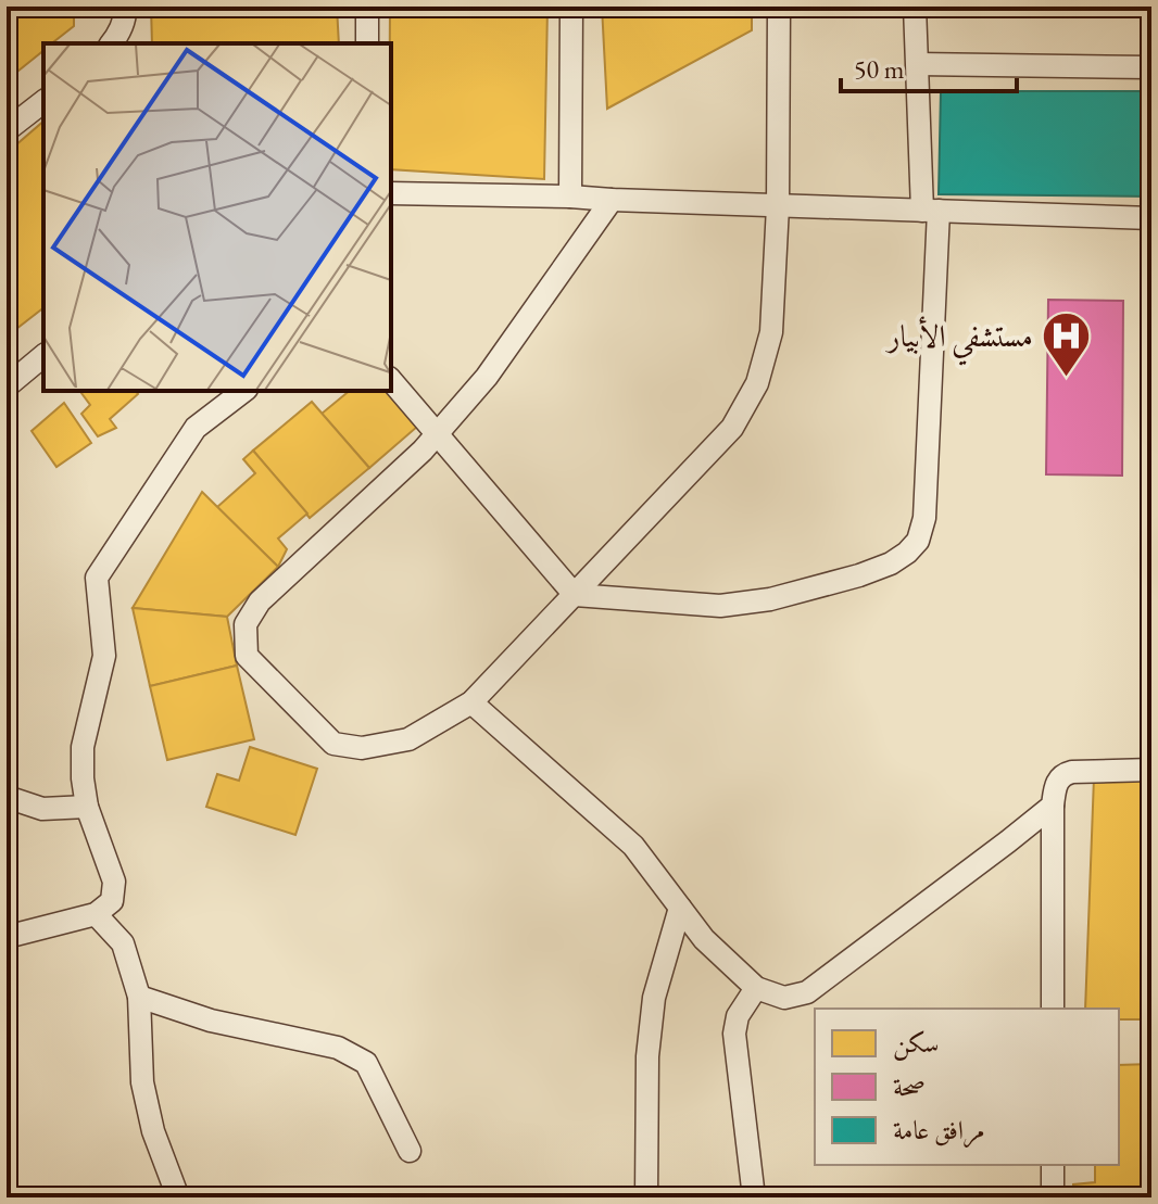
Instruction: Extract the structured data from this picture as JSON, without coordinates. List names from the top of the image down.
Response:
{
  "places": {
    "hospital": ["مستشفي الأبيار"]
  },
  "legend": ["سكن", "صحة", "مرافق عامة"],
  "scale_bar": "50 m"
}
